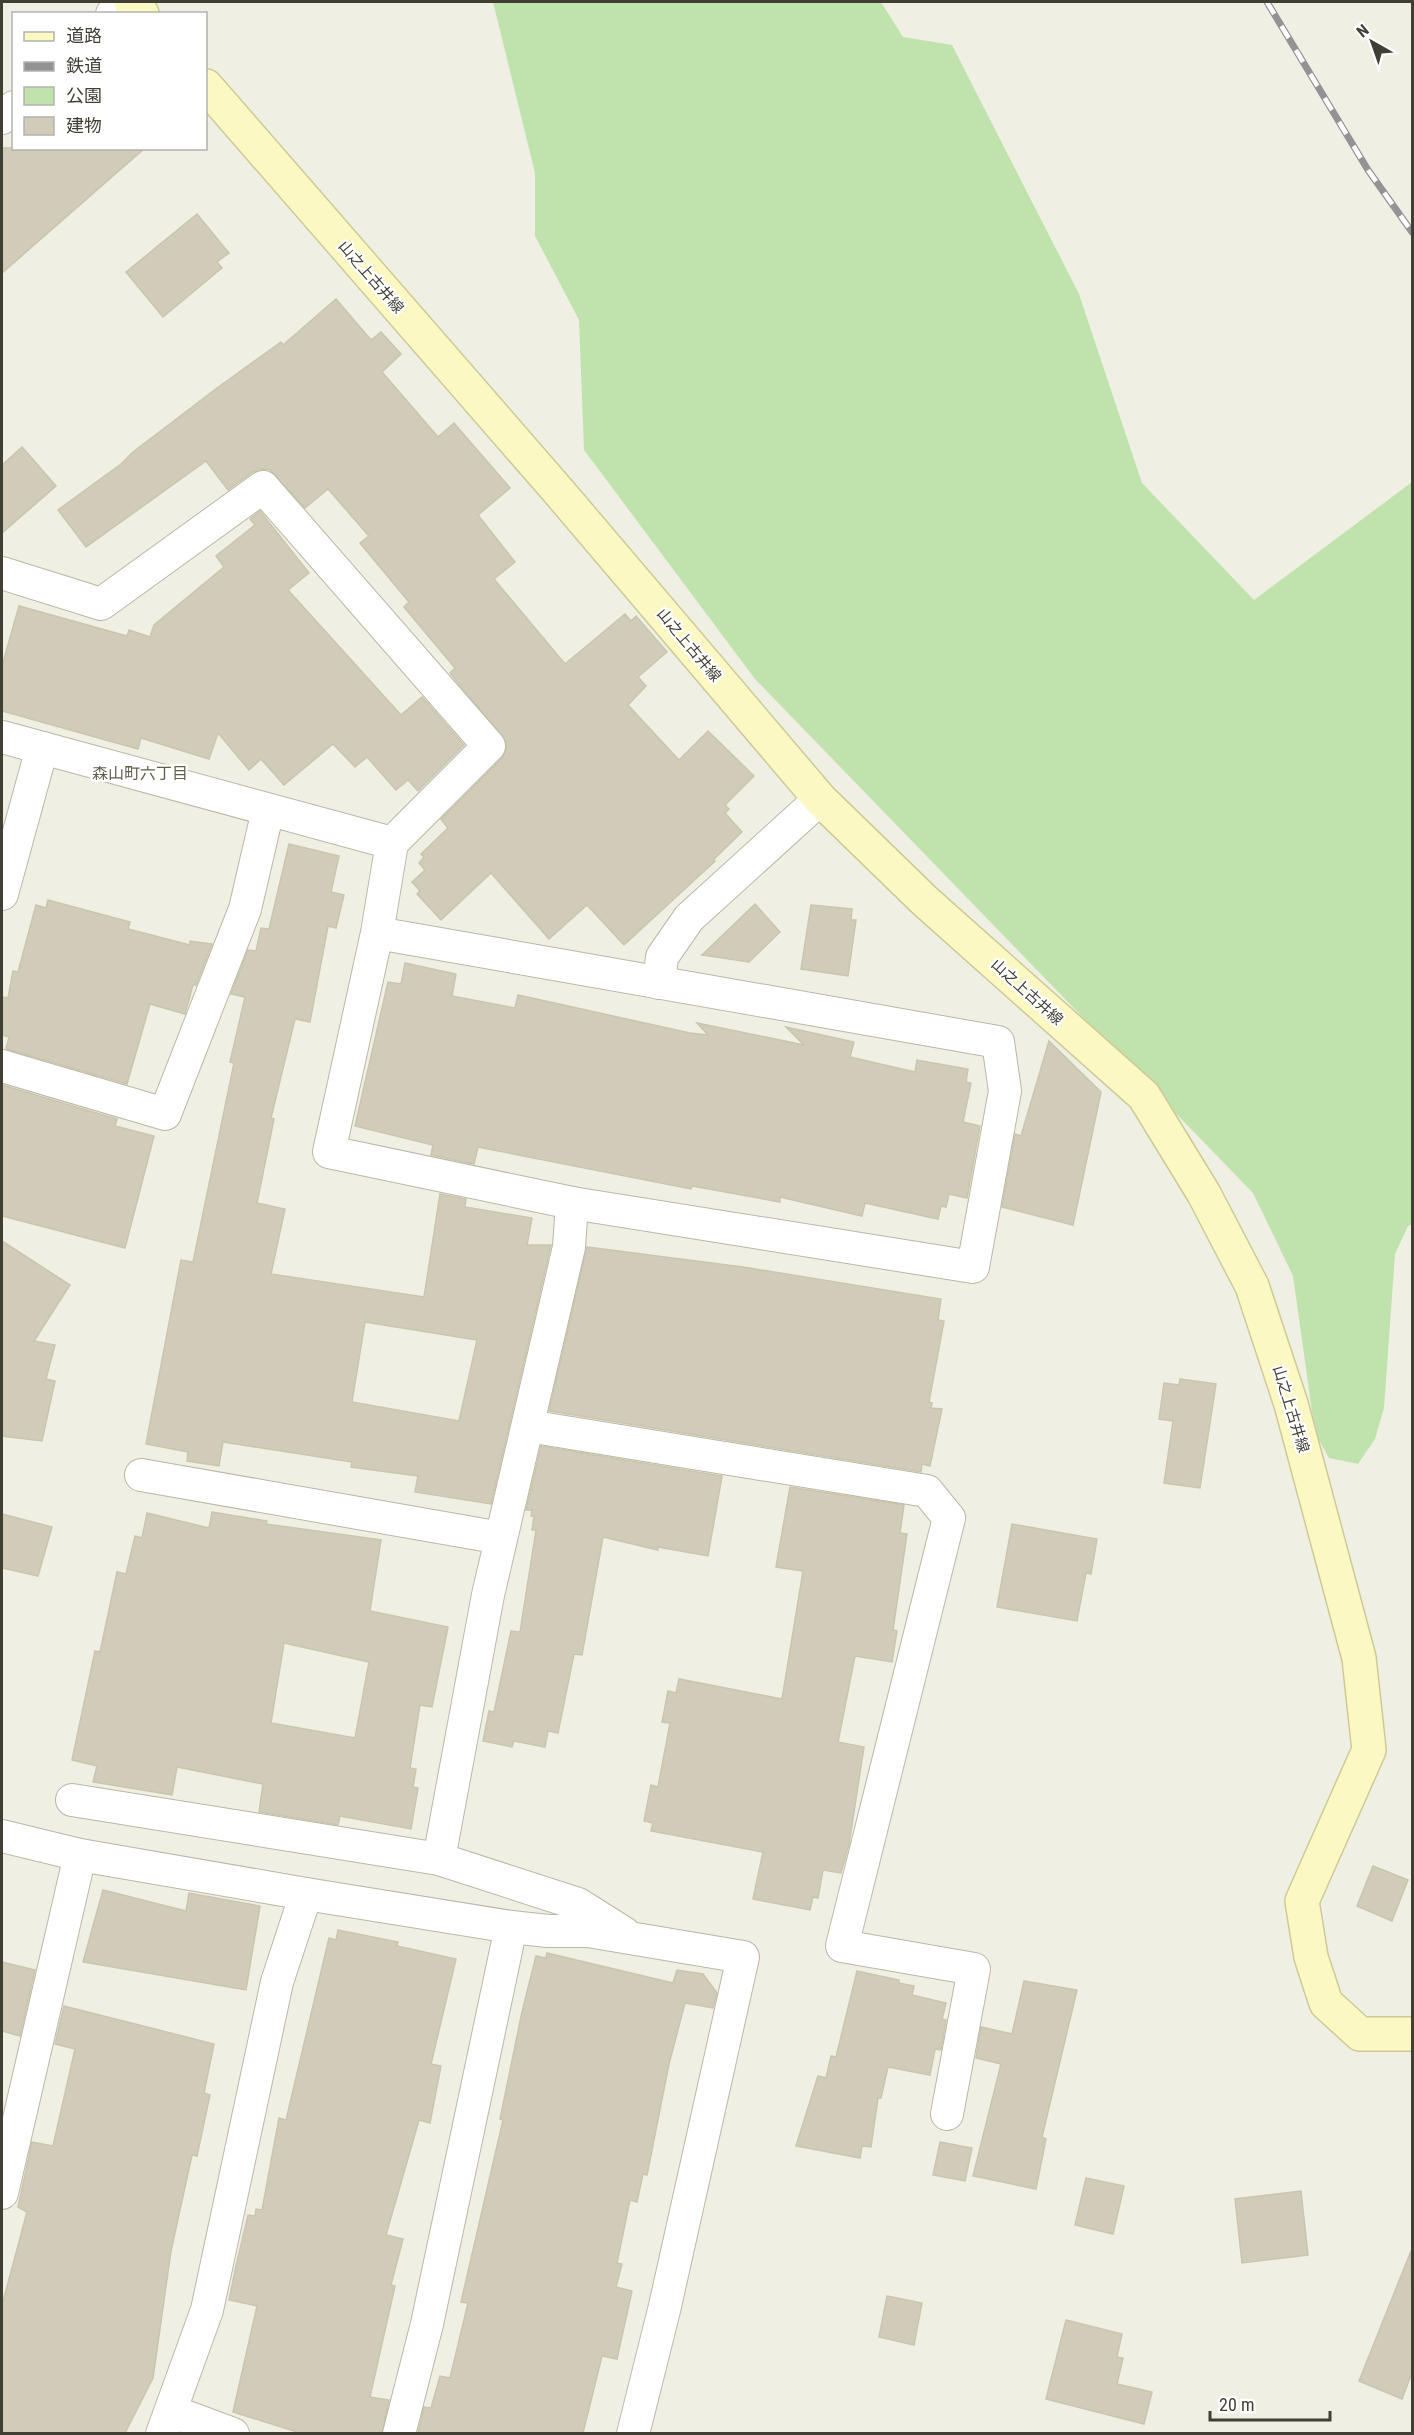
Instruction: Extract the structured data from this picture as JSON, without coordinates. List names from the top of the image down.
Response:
{
  "streets": {
    "main road": ["山之上古井線"]
  },
  "districts": ["森山町六丁目"],
  "legend": [
    "道路",
    "鉄道",
    "公園",
    "建物"
  ],
  "scale_bar": "20 m",
  "north": "top left"
}
